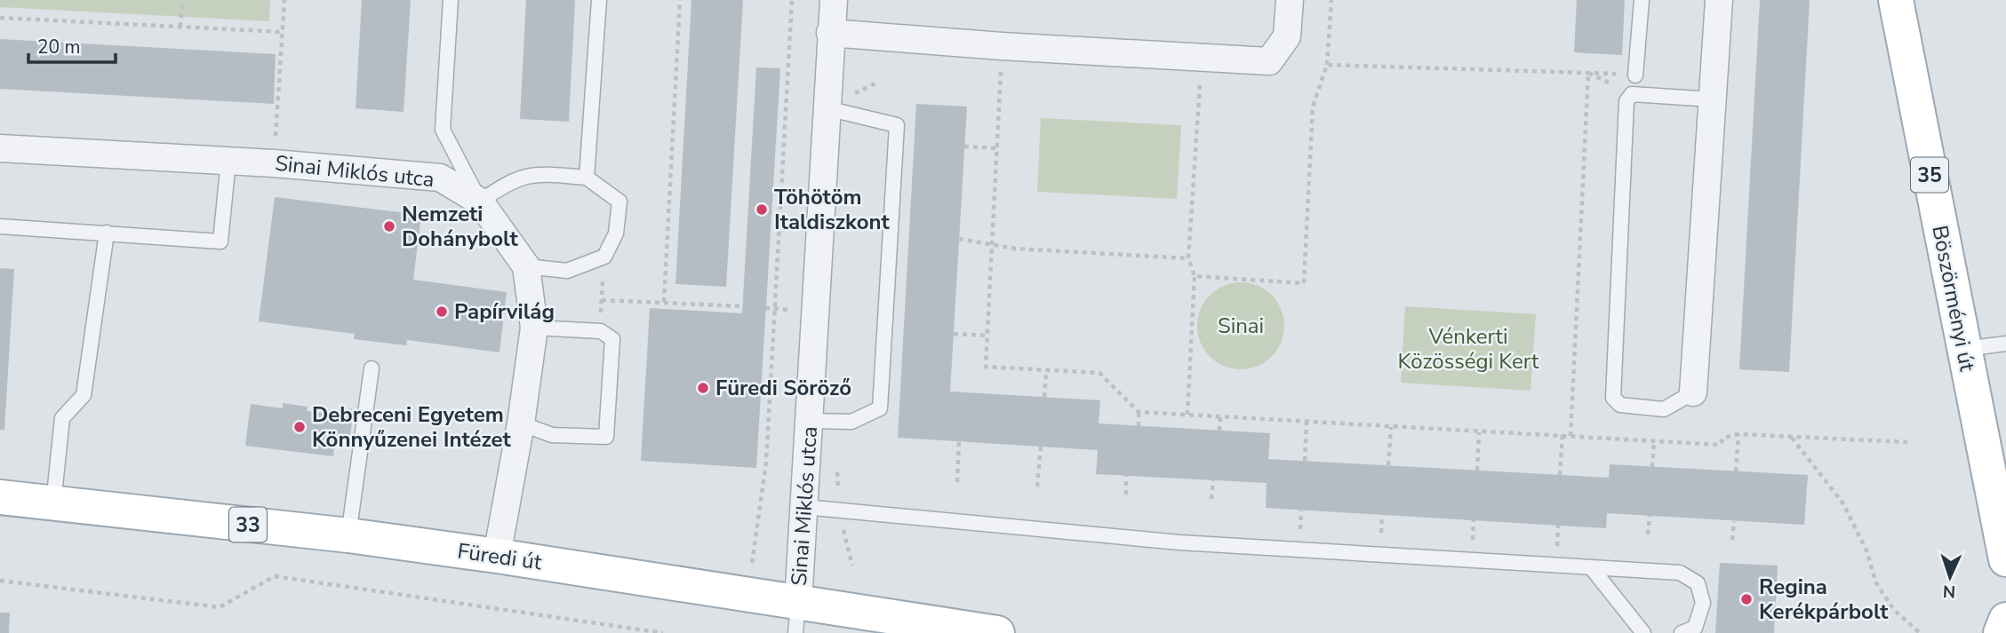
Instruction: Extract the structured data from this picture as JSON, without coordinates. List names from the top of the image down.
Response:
{
  "streets": {
    "main road": [
      "35",
      "Böszörményi út",
      "33",
      "Füredi út"
    ],
    "street": ["Sinai Miklós utca"]
  },
  "crossings": [
    ["Sinai Miklós utca", "Füredi út"]
  ],
  "parks": ["Sinai", "Vénkerti Közösségi Kert"],
  "places": [
    "Töhötöm Italdiszkont",
    "Nemzeti Dohánybolt",
    "Papírvilág",
    "Füredi Söröző",
    "Debreceni Egyetem Könnyűzenei Intézet",
    "Regina Kerékpárbolt"
  ],
  "scale_bar": "20 m",
  "north": "bottom"
}
